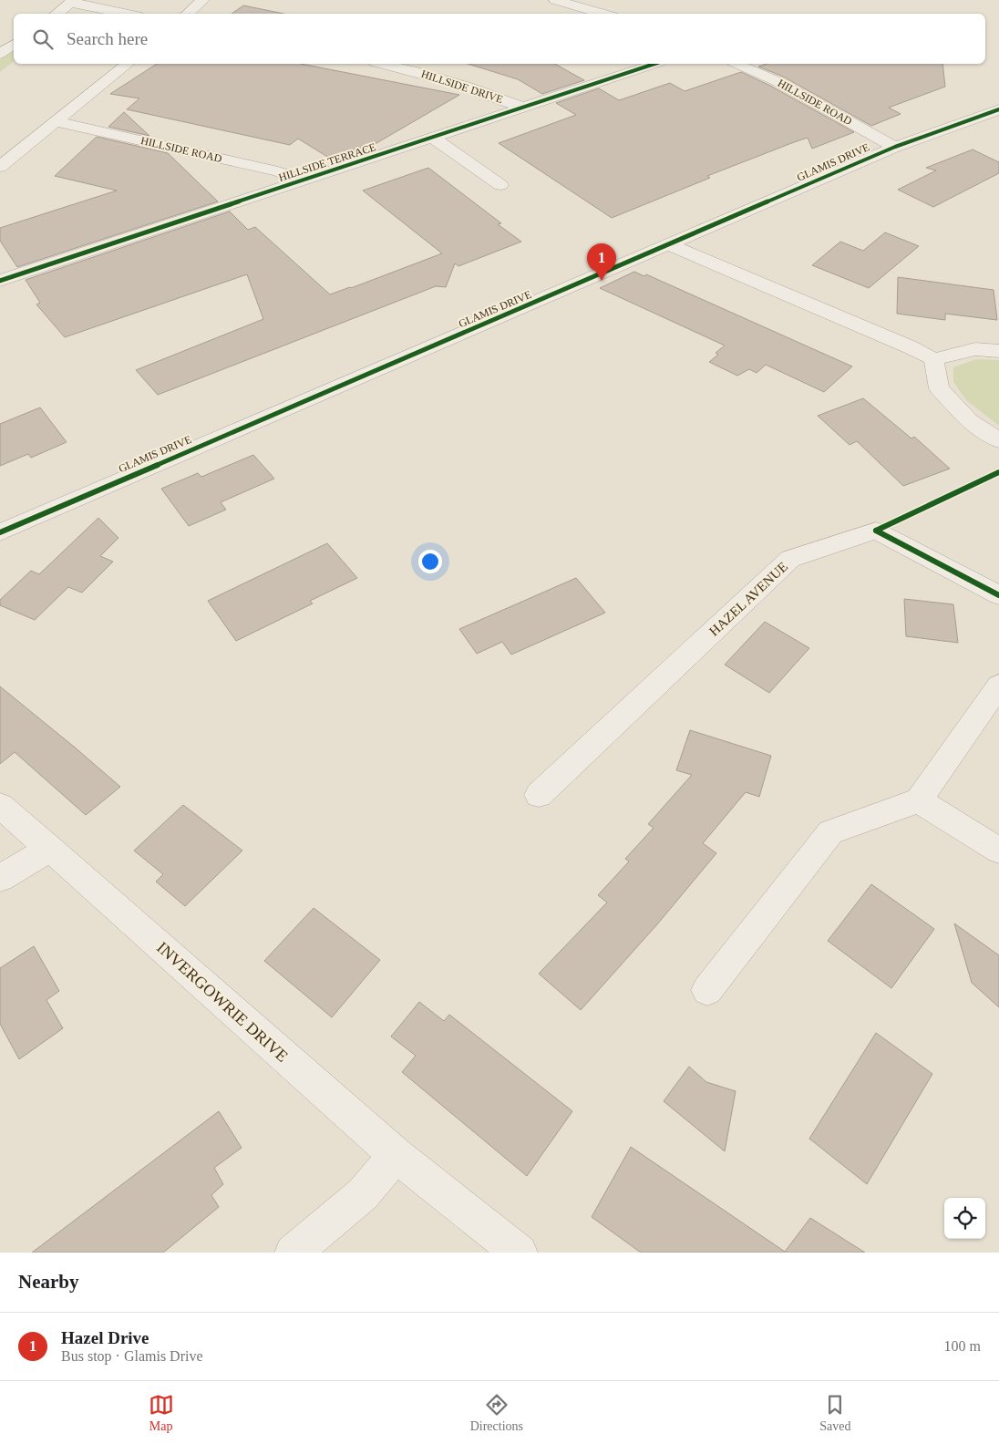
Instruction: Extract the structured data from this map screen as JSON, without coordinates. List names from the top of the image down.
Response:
{
  "streets": {
    "street": [
      "HILLSIDE DRIVE",
      "HILLSIDE ROAD",
      "HILLSIDE TERRACE",
      "GLAMIS DRIVE",
      "HAZEL AVENUE",
      "INVERGOWRIE DRIVE"
    ]
  },
  "crossings": [
    ["HILLSIDE DRIVE", "HILLSIDE TERRACE"],
    ["HILLSIDE ROAD", "HILLSIDE TERRACE"],
    ["HILLSIDE ROAD", "GLAMIS DRIVE"]
  ],
  "page": {
    "search": "Search here",
    "pins": "1",
    "heading": "Nearby",
    "list": [
      {
        "mark": "1",
        "name": "Hazel Drive",
        "note": "Bus stop · Glamis Drive",
        "value": "100 m"
      }
    ],
    "nav": ["Map", "Directions", "Saved"]
  }
}
